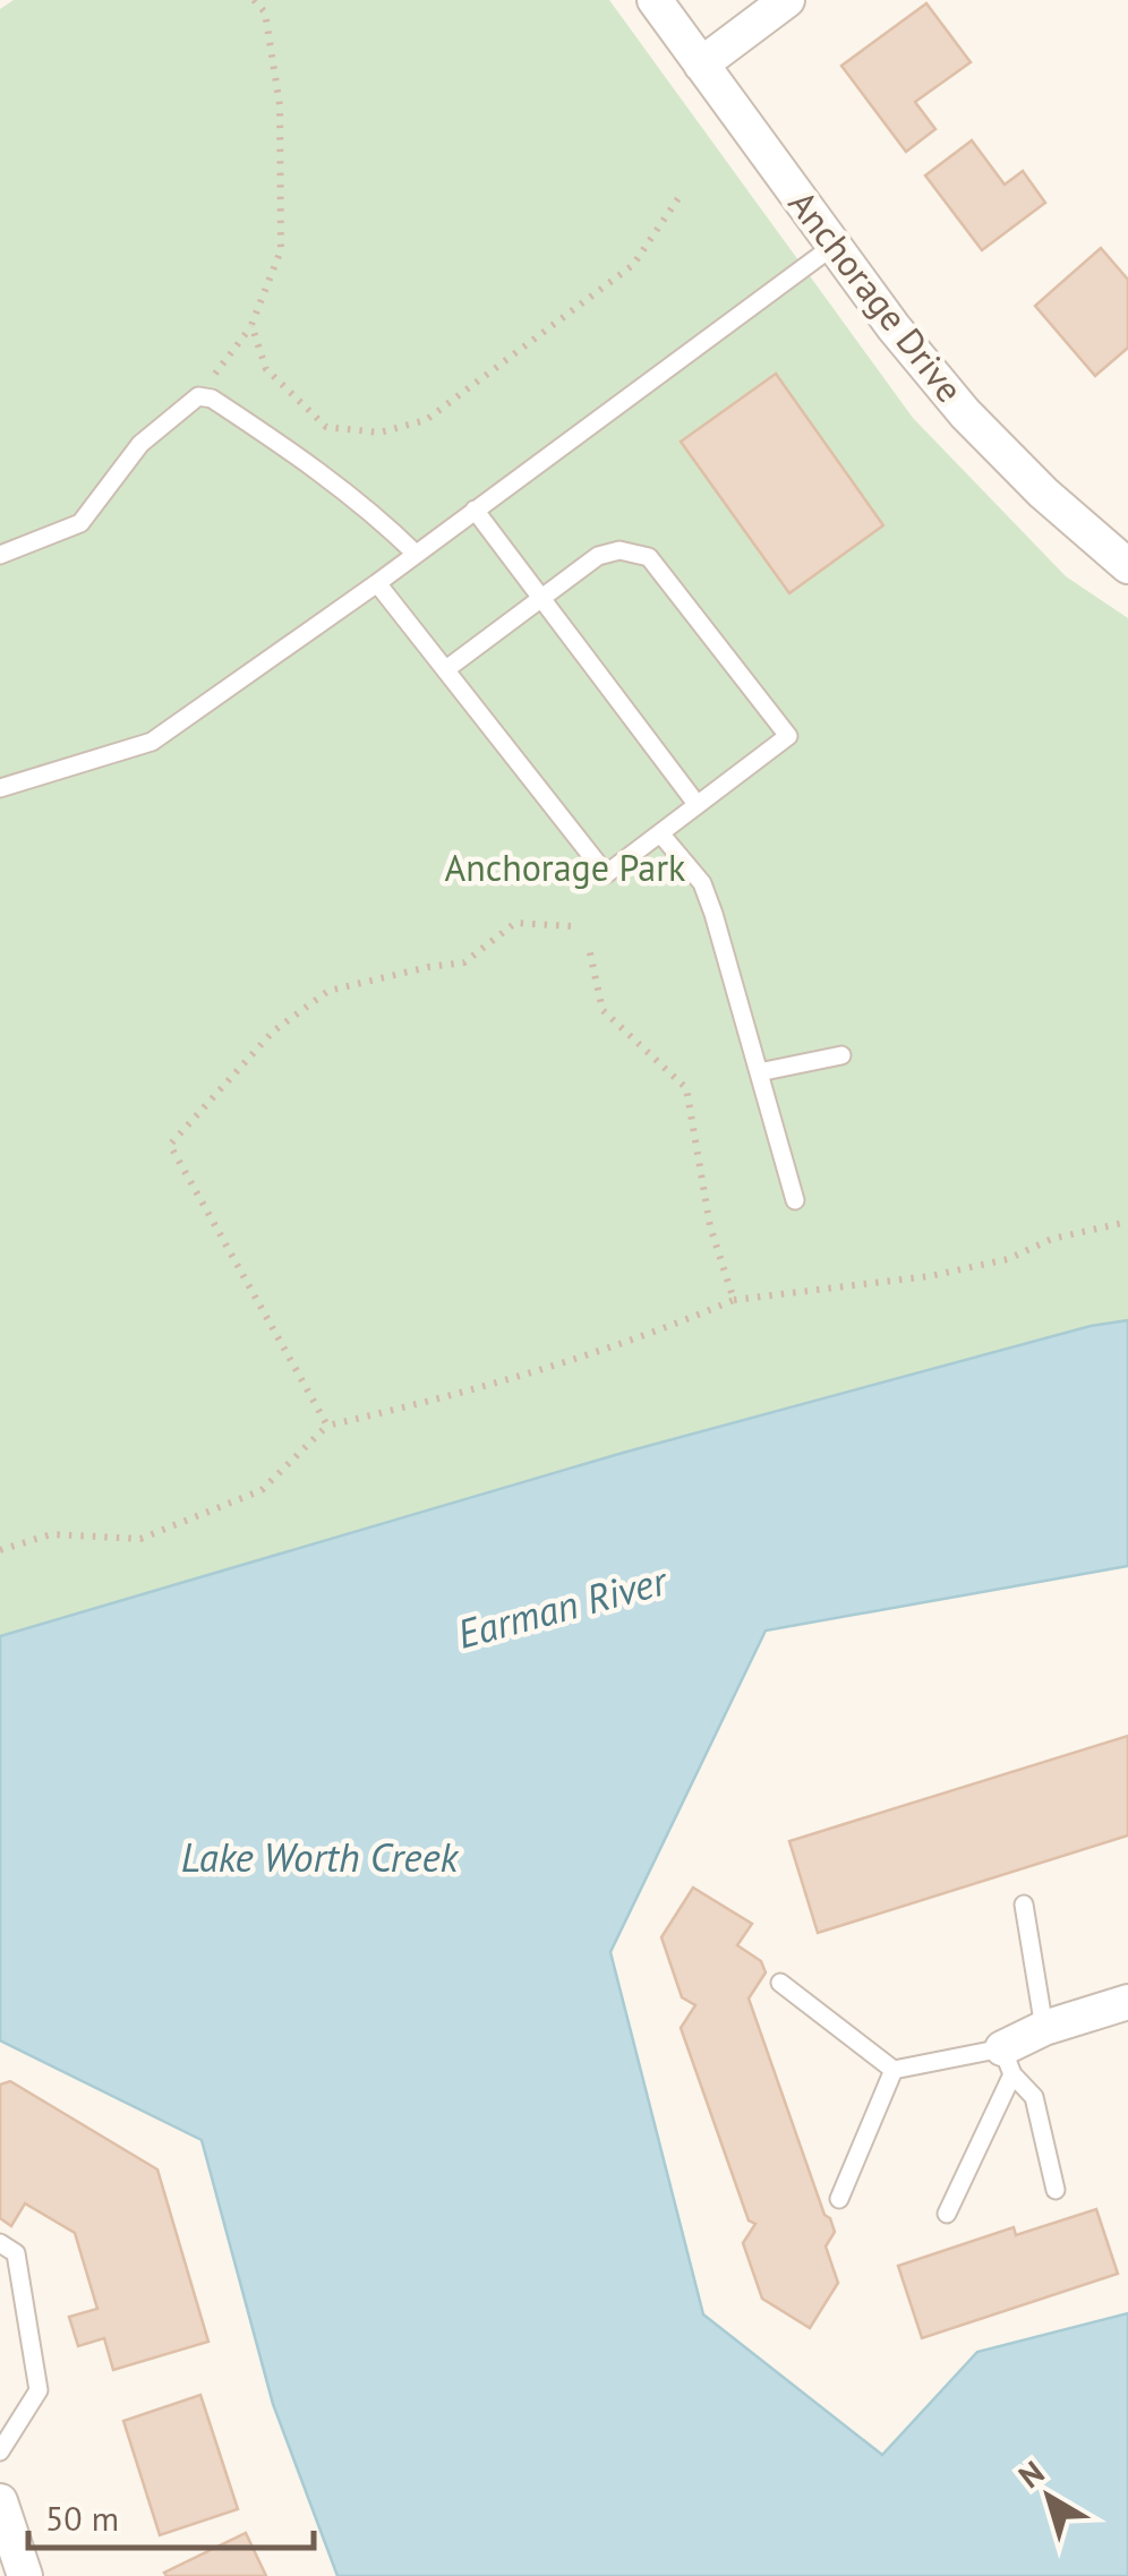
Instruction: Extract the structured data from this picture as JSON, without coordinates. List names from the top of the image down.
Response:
{
  "streets": {
    "street": ["Anchorage Drive"]
  },
  "water": ["Earman River", "Lake Worth Creek"],
  "parks": ["Anchorage Park"],
  "scale_bar": "50 m",
  "north": "top left"
}
